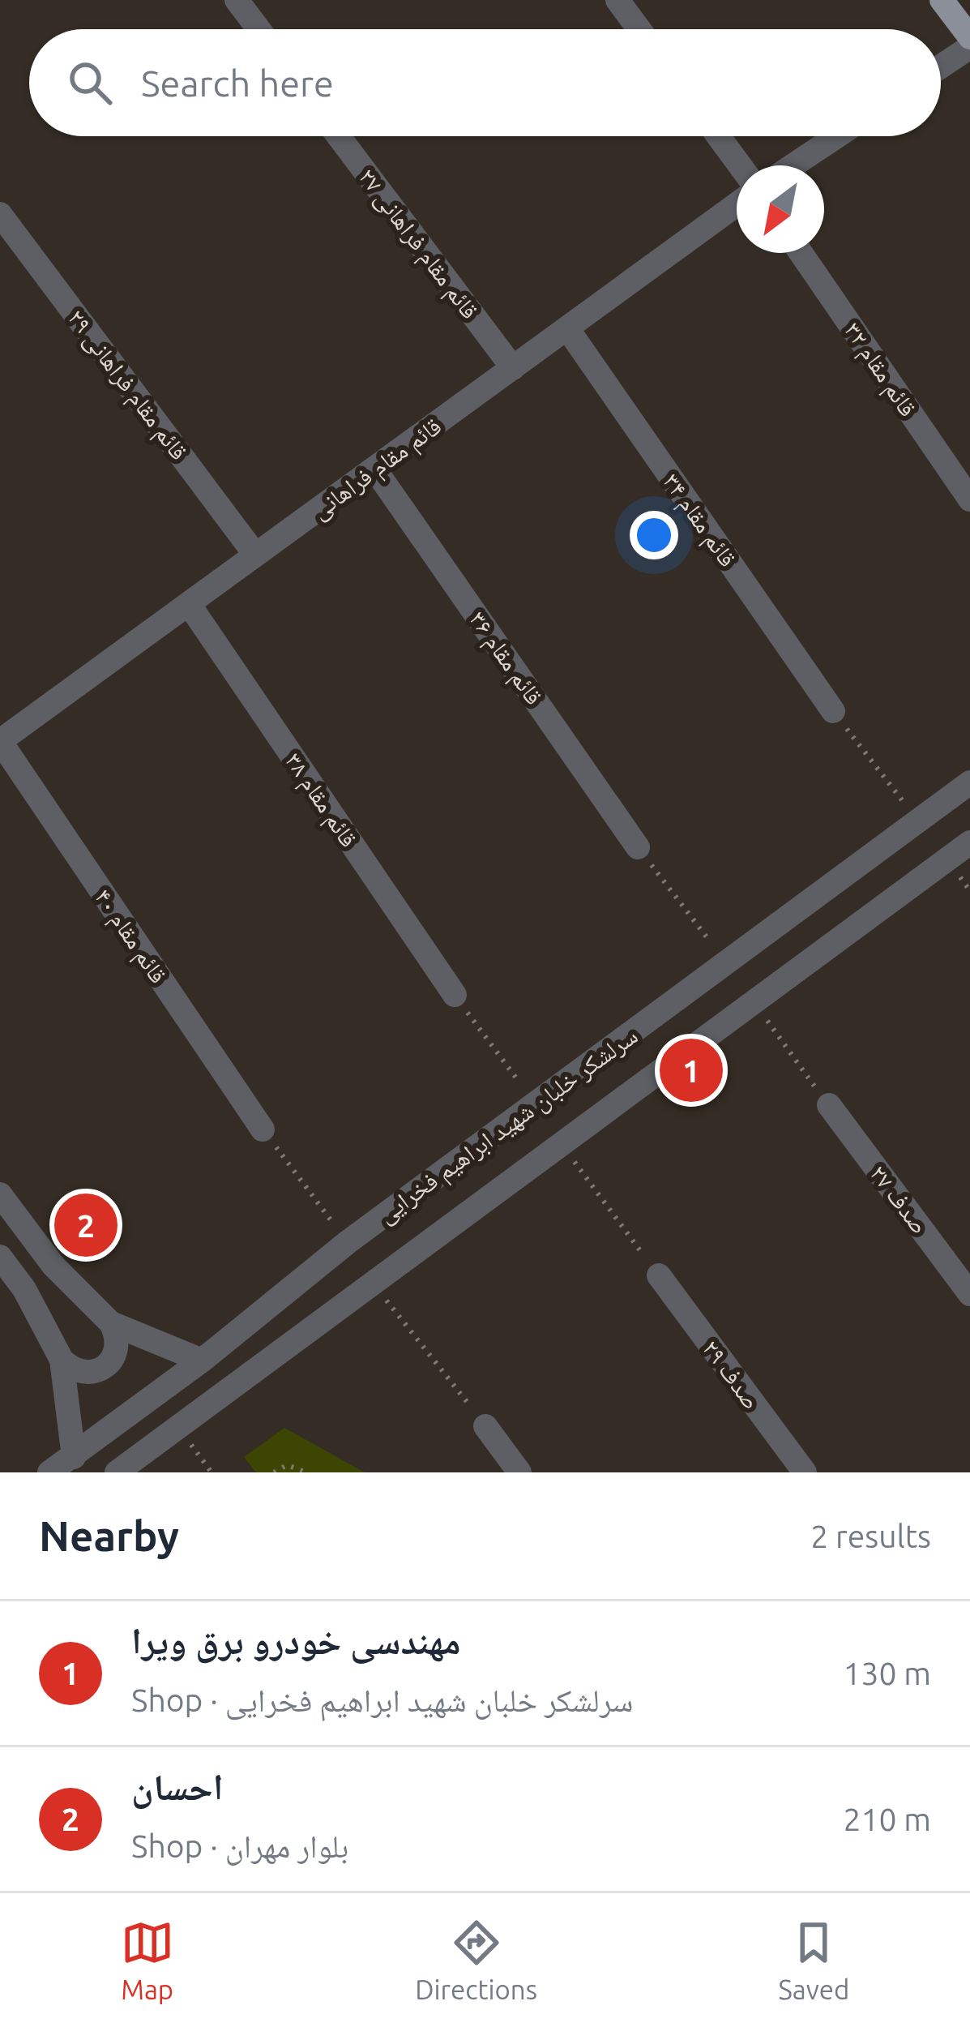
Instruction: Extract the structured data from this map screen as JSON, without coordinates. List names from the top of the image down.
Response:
{
  "streets": {
    "street": [
      "قائم مقام فراهانی ۲۷",
      "قائم مقام ۳۲",
      "قائم مقام فراهانی ۲۹",
      "قائم مقام فراهانی",
      "قائم مقام ۳۴",
      "قائم مقام ۳۶",
      "قائم مقام ۳۸",
      "قائم مقام ۴۰",
      "سرلشکر خلبان شهید ابراهیم فخرایی",
      "صدف ۲۷",
      "صدف ۲۹"
    ]
  },
  "crossings": [
    ["قائم مقام فراهانی ۲۷", "قائم مقام فراهانی"],
    ["قائم مقام فراهانی ۲۹", "قائم مقام فراهانی"],
    ["قائم مقام فراهانی", "قائم مقام ۳۴"],
    ["قائم مقام فراهانی", "قائم مقام ۳۶"],
    ["قائم مقام فراهانی", "قائم مقام ۳۸"],
    ["قائم مقام فراهانی", "قائم مقام ۴۰"]
  ],
  "north": "bottom left",
  "page": {
    "search": "Search here",
    "pins": ["1", "2"],
    "heading": ["Nearby", "2 results"],
    "list": [
      {
        "mark": "1",
        "name": "مهندسی خودرو برق ویرا‌",
        "note": "Shop · سرلشکر خلبان شهید ابراهیم فخرایی",
        "value": "130 m"
      },
      {
        "mark": "2",
        "name": "احسان",
        "note": "Shop · بلوار مهران",
        "value": "210 m"
      }
    ],
    "nav": ["Map", "Directions", "Saved"]
  }
}
